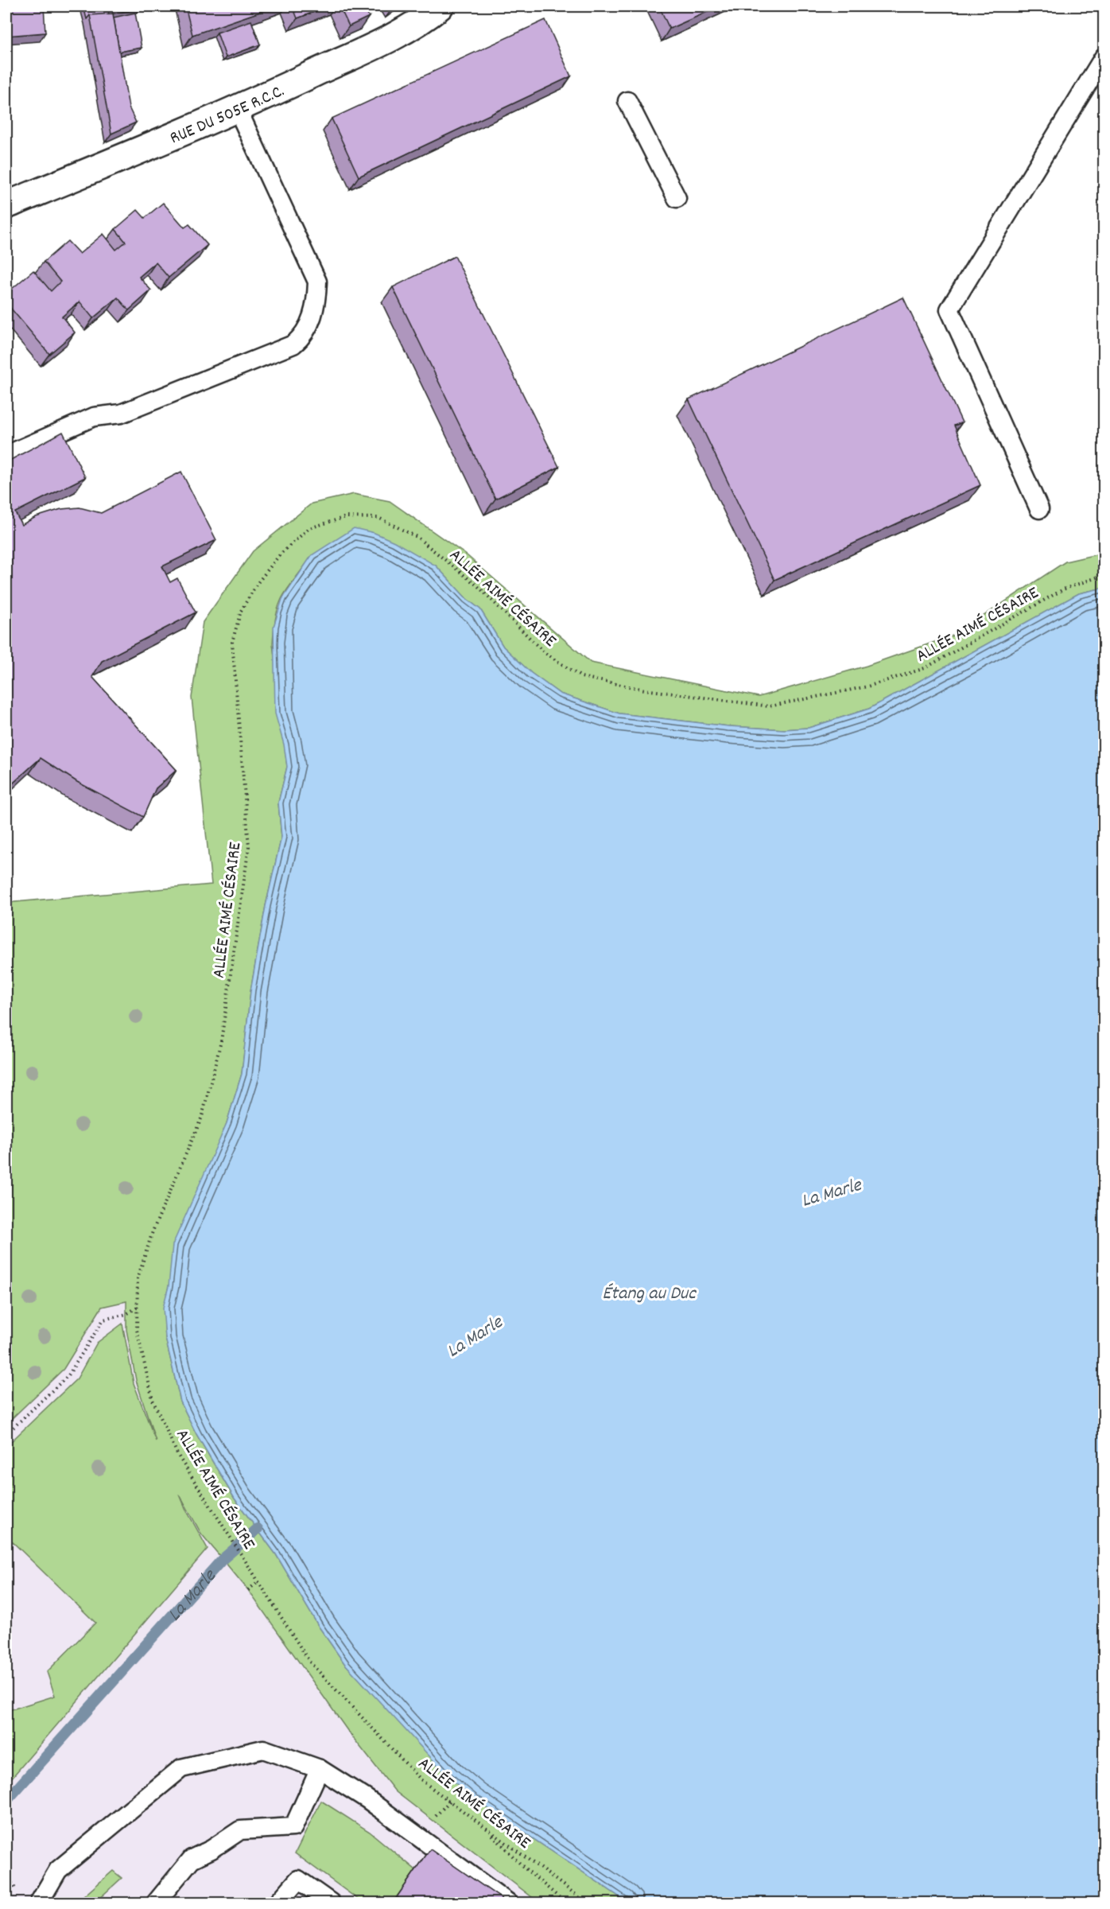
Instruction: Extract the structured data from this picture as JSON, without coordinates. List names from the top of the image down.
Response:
{
  "streets": {
    "street": ["RUE DU 505E R.C.C."],
    "path": ["ALLÉE AIMÉ CÉSAIRE"]
  },
  "water": ["La Marle", "Étang au Duc"]
}
